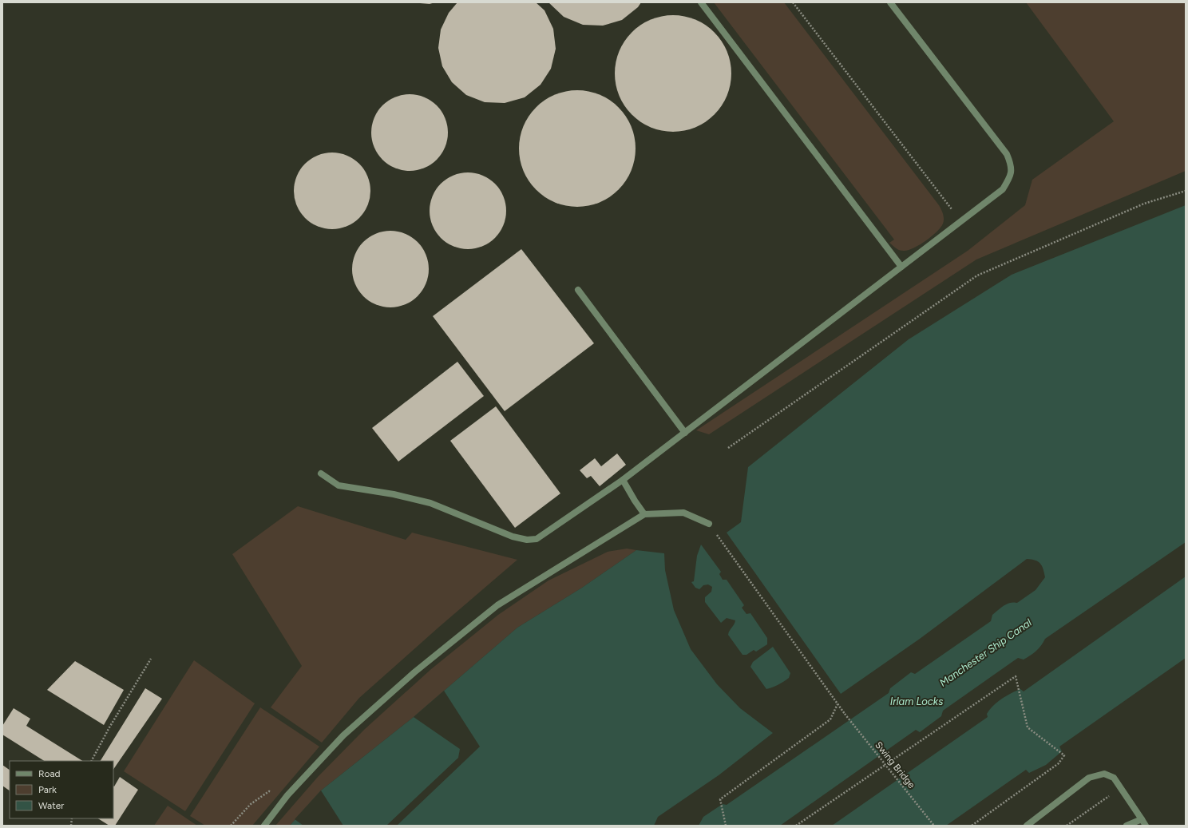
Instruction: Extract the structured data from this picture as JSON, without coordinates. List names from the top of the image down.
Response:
{
  "streets": {
    "path": ["Swing Bridge"]
  },
  "water": ["Manchester Ship Canal", "Irlam Locks"],
  "legend": ["Road", "Park", "Water"]
}
